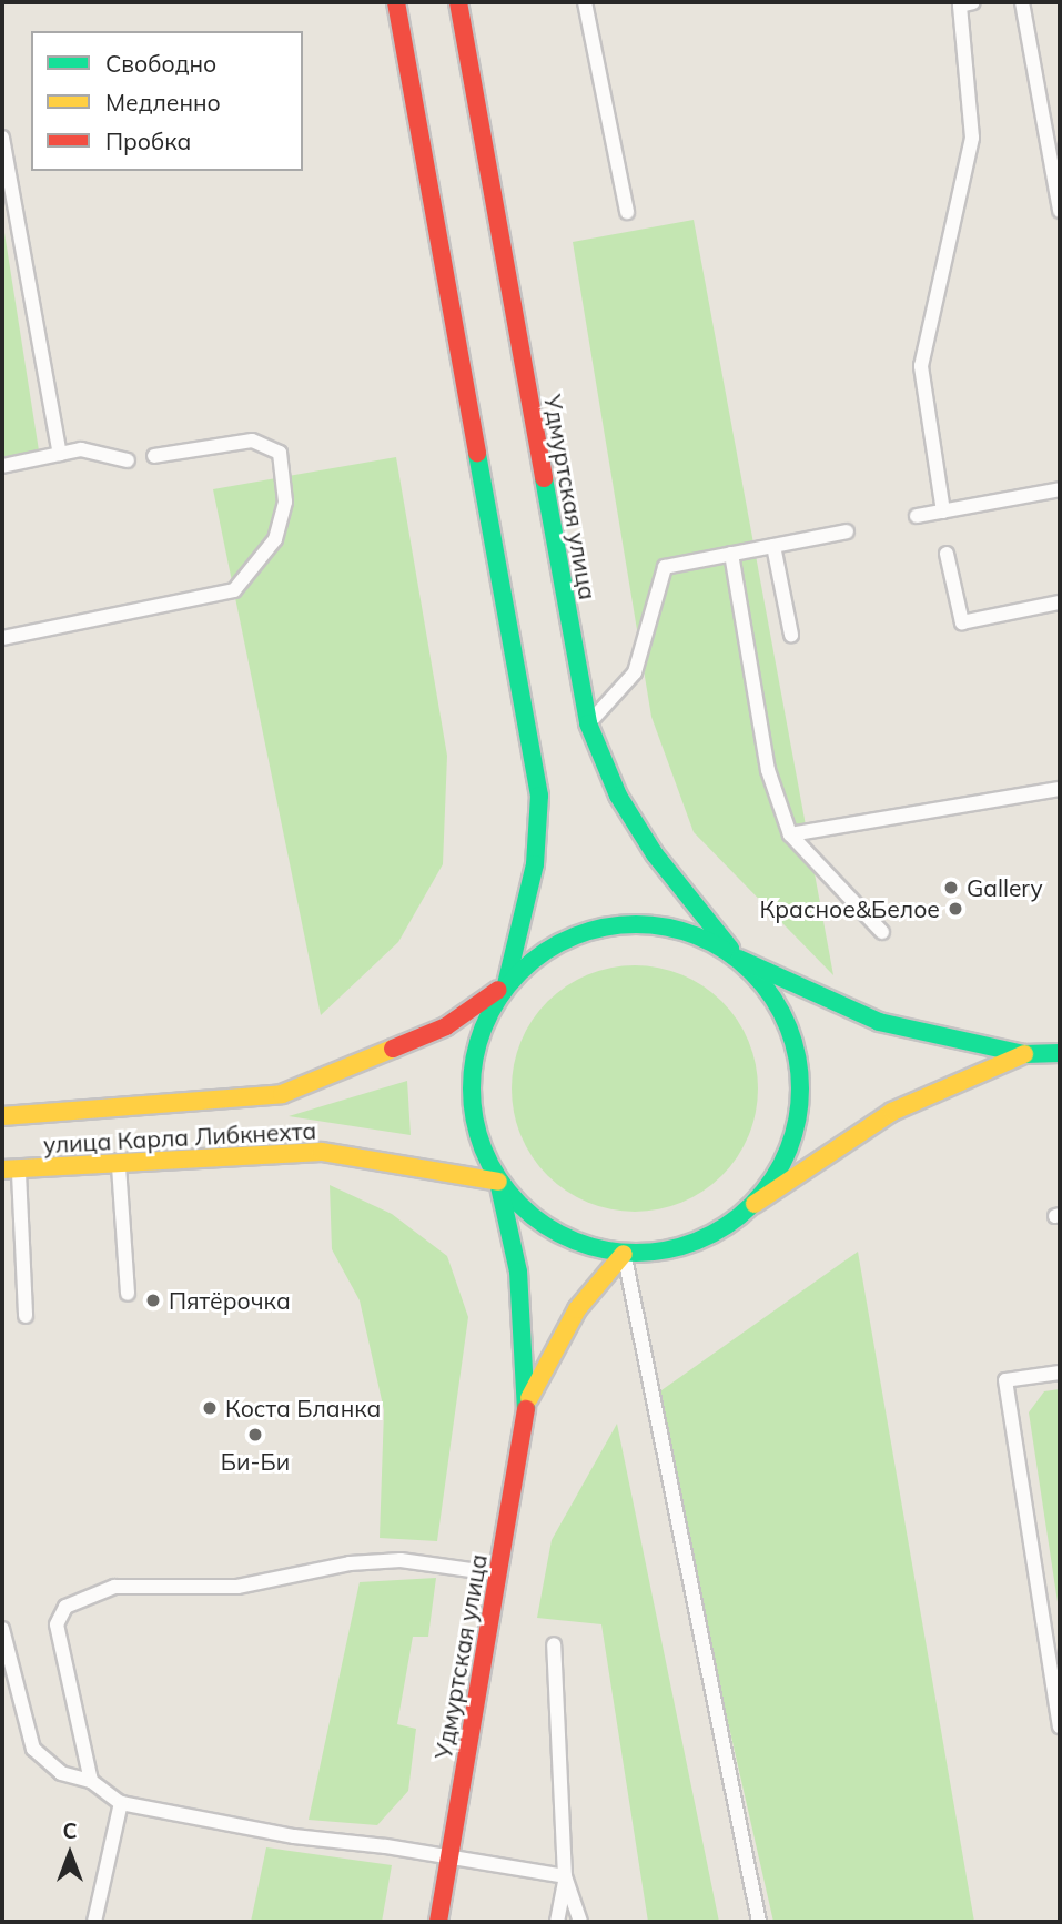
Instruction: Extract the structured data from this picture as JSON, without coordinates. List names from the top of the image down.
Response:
{
  "streets": {
    "main road": ["Удмуртская улица", "улица Карла Либкнехта"]
  },
  "crossings": [
    ["Удмуртская улица", "улица Карла Либкнехта"]
  ],
  "places": [
    "Gallery",
    "Красное&Белое",
    "Пятёрочка",
    "Коста Бланка",
    "Би-Би"
  ],
  "legend": ["Свободно", "Медленно", "Пробка"],
  "north": "top"
}
